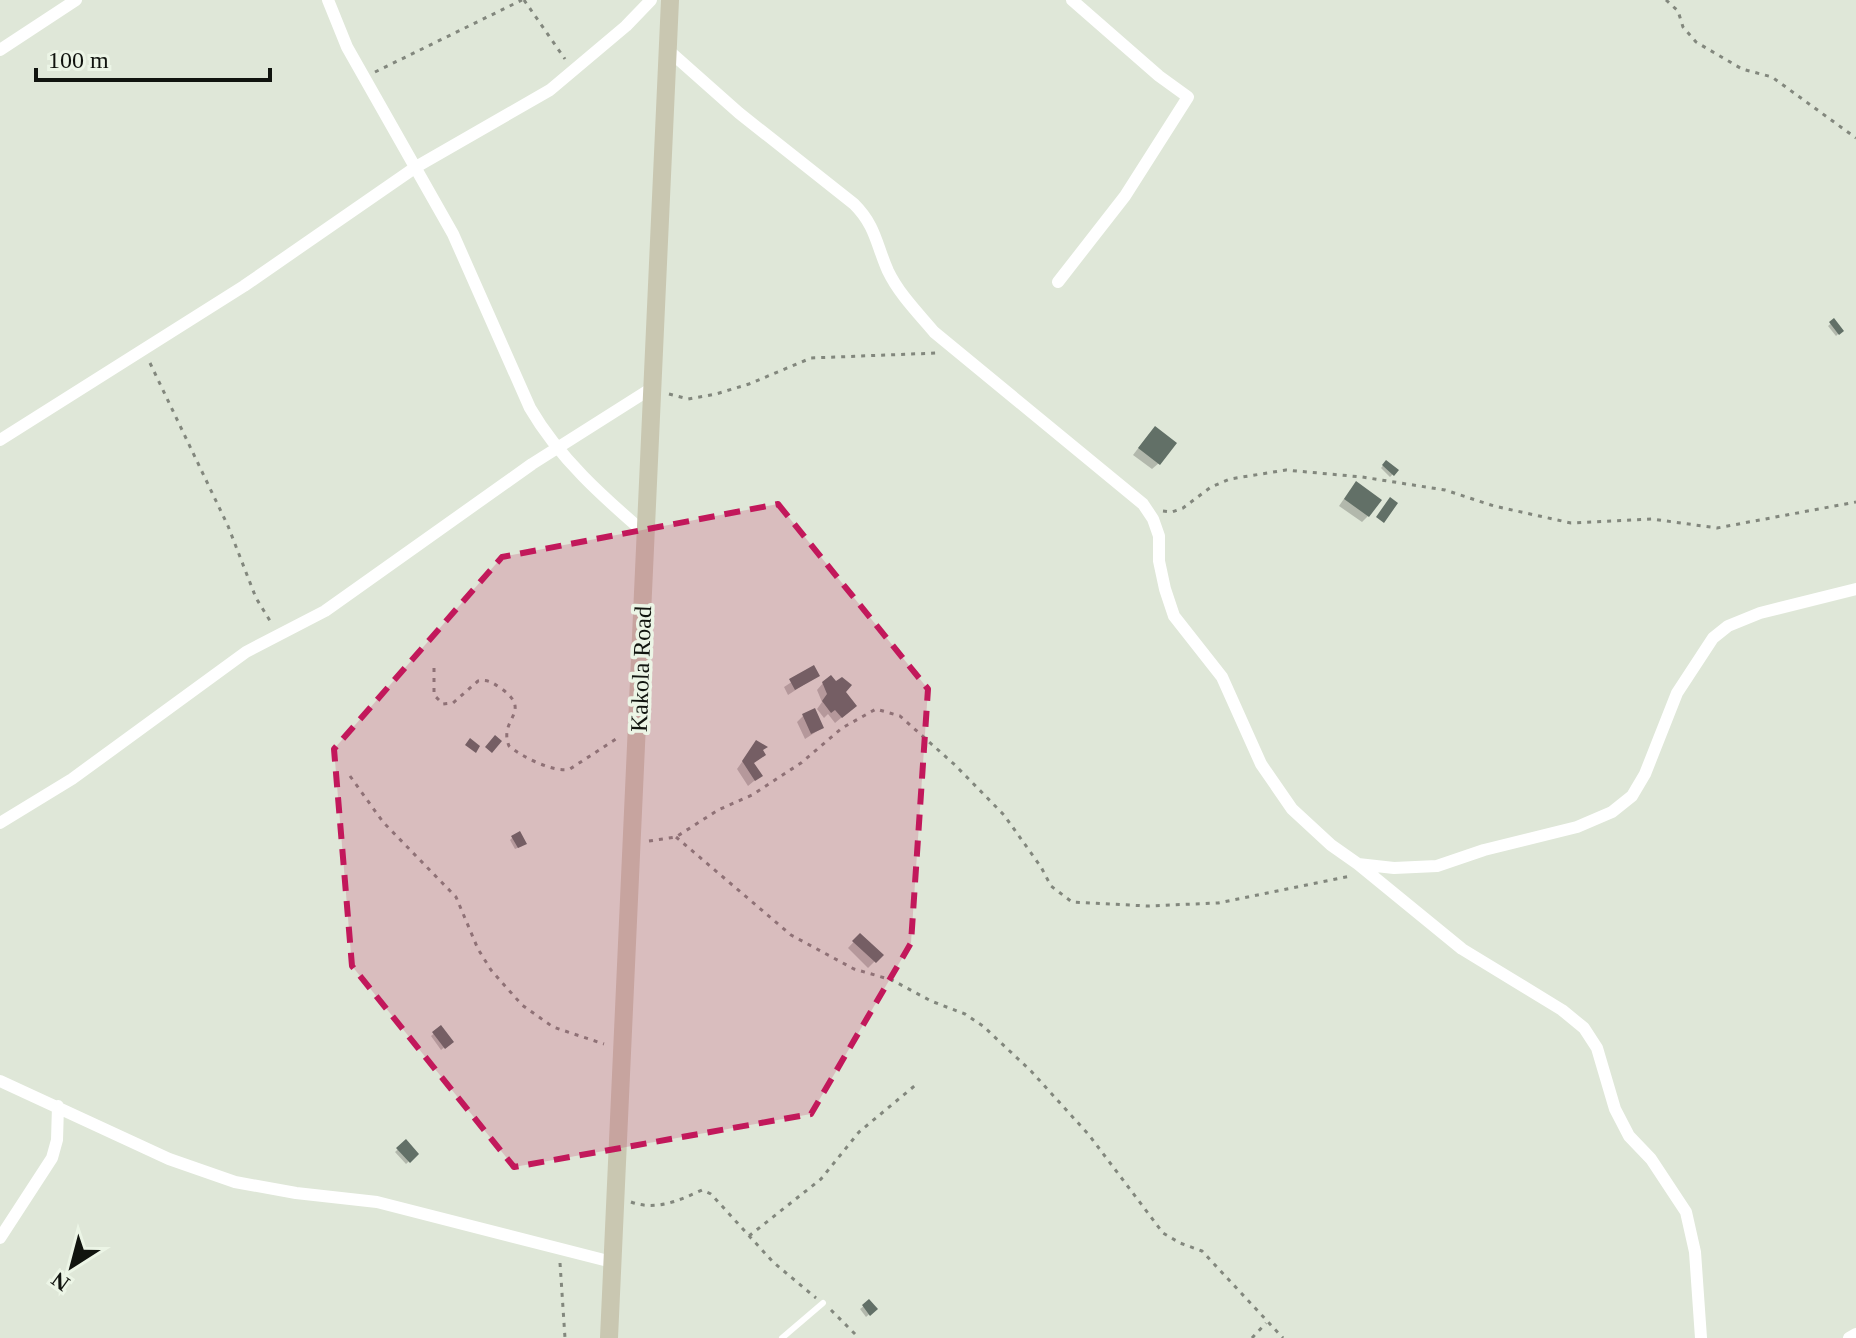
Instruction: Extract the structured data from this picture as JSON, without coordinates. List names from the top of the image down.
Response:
{
  "streets": {
    "main road": ["Kakola Road"]
  },
  "scale_bar": "100 m",
  "north": "bottom left"
}
